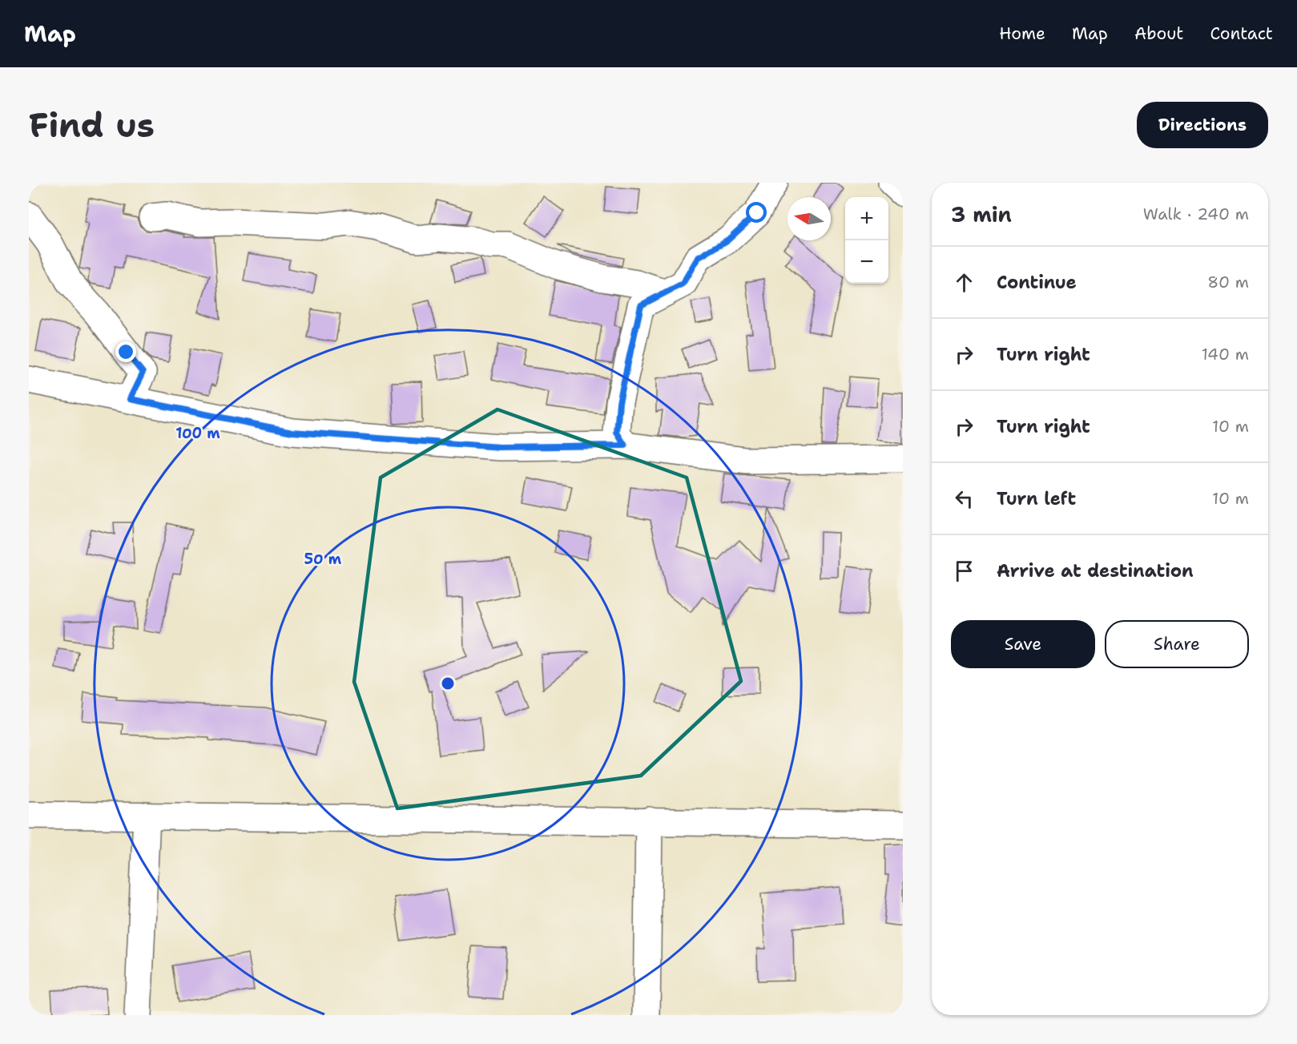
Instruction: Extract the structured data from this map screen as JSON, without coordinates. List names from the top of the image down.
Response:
{
  "north": "left",
  "page": {
    "header": "Map",
    "nav": [
      "Home",
      "Map",
      "About",
      "Contact"
    ],
    "buttons": [
      "Directions",
      ["Save", "Share"]
    ],
    "title": "Find us",
    "heading": ["3 min", "Walk · 240 m"],
    "map_buttons": ["+", "−"],
    "list": [
      ["Continue", "80 m"],
      ["Turn right", "140 m"],
      ["Turn right", "10 m"],
      ["Turn left", "10 m"],
      "Arrive at destination"
    ]
  },
  "rings": ["100 m", "50 m"]
}
